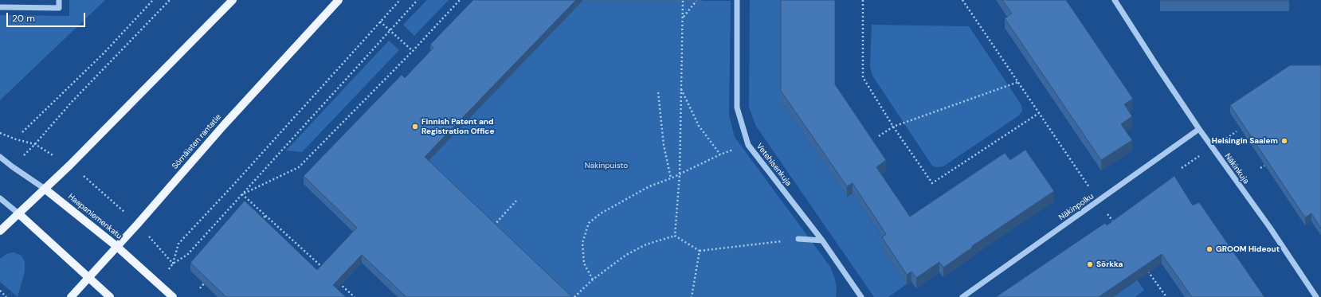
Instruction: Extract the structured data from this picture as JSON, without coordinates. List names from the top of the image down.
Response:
{
  "streets": {
    "main road": ["Sörnäisten rantatie", "Haapaniemenkatu"],
    "street": ["Vetehisenkuja", "Näkinkuja", "Näkinpolku"]
  },
  "crossings": [
    ["Sörnäisten rantatie", "Haapaniemenkatu"],
    ["Näkinkuja", "Näkinpolku"]
  ],
  "parks": ["Näkinpuisto"],
  "places": [
    "Finnish Patent and Registration Office",
    "Helsingin Saalem",
    "GROOM Hideout",
    "Sörkka"
  ],
  "scale_bar": "20 m"
}
